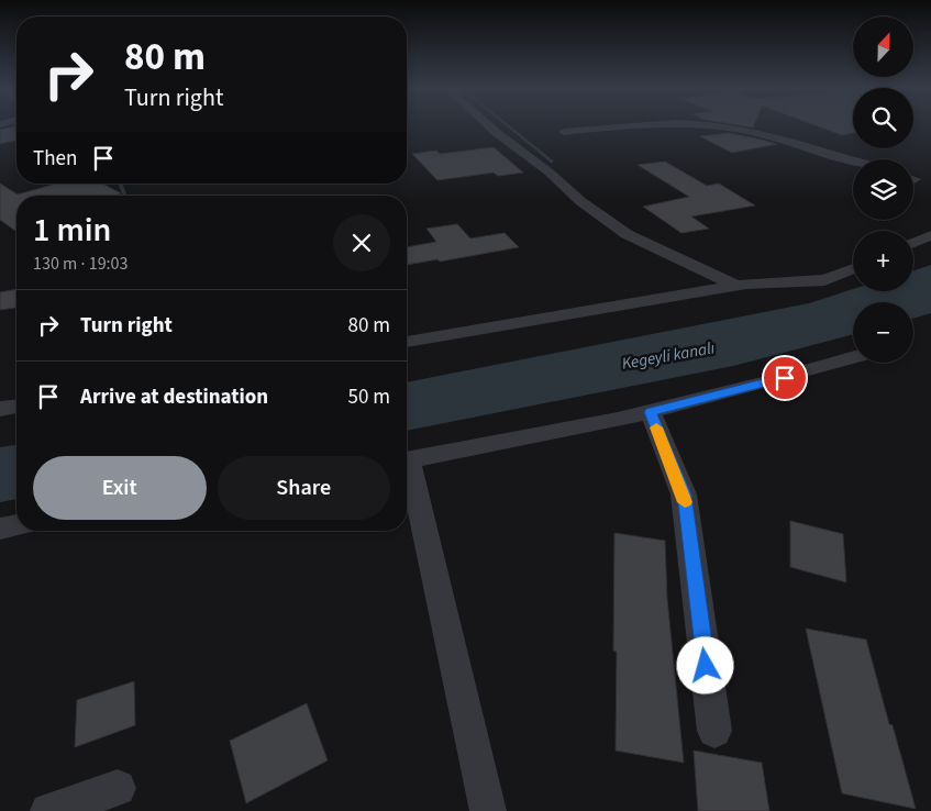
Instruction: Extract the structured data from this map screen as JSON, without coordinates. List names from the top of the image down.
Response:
{
  "water": ["Kegeyli kanalı"],
  "north": "top",
  "page": {
    "map_buttons": ["+", "−"],
    "turn": ["80 m", "Turn right"],
    "then": "Then",
    "heading": ["1 min", "130 m · 19:03"],
    "list": [
      {
        "name": "Turn right",
        "value": "80 m"
      },
      {
        "name": "Arrive at destination",
        "value": "50 m"
      }
    ],
    "buttons": ["Exit", "Share"]
  }
}
